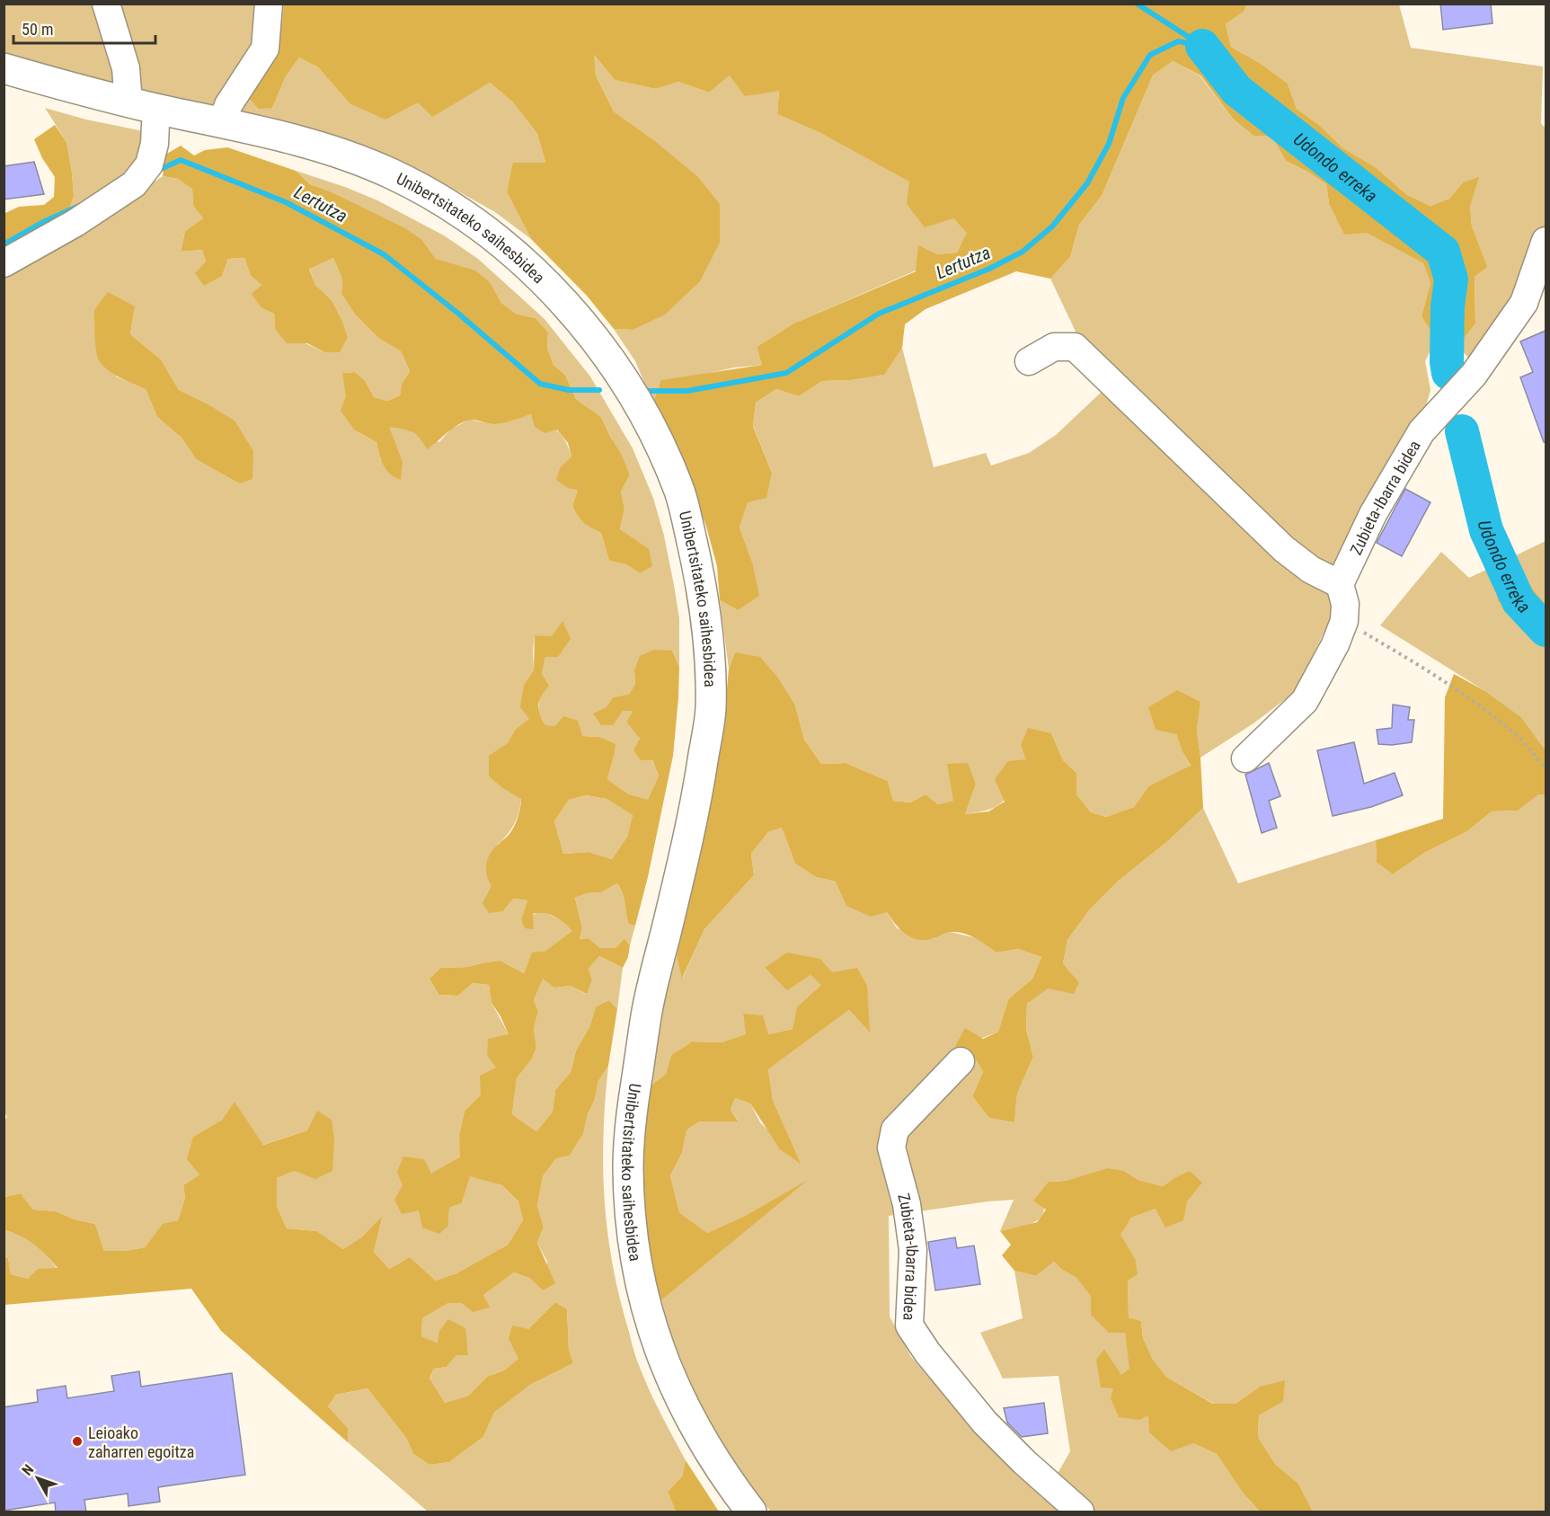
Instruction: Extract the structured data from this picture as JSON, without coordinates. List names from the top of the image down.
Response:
{
  "streets": {
    "main road": ["Unibertsitateko saihesbidea"],
    "street": ["Zubieta-Ibarra bidea"]
  },
  "water": ["Udondo erreka", "Lertutza"],
  "places": ["Leioako zaharren egoitza"],
  "scale_bar": "50 m",
  "north": "top left"
}
